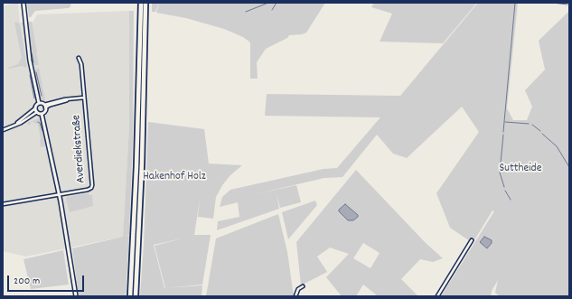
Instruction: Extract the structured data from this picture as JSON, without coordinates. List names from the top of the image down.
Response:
{
  "streets": {
    "street": ["Averdiekstraße"]
  },
  "parks": ["Suttheide", "Hakenhof Holz"],
  "scale_bar": "200 m"
}
